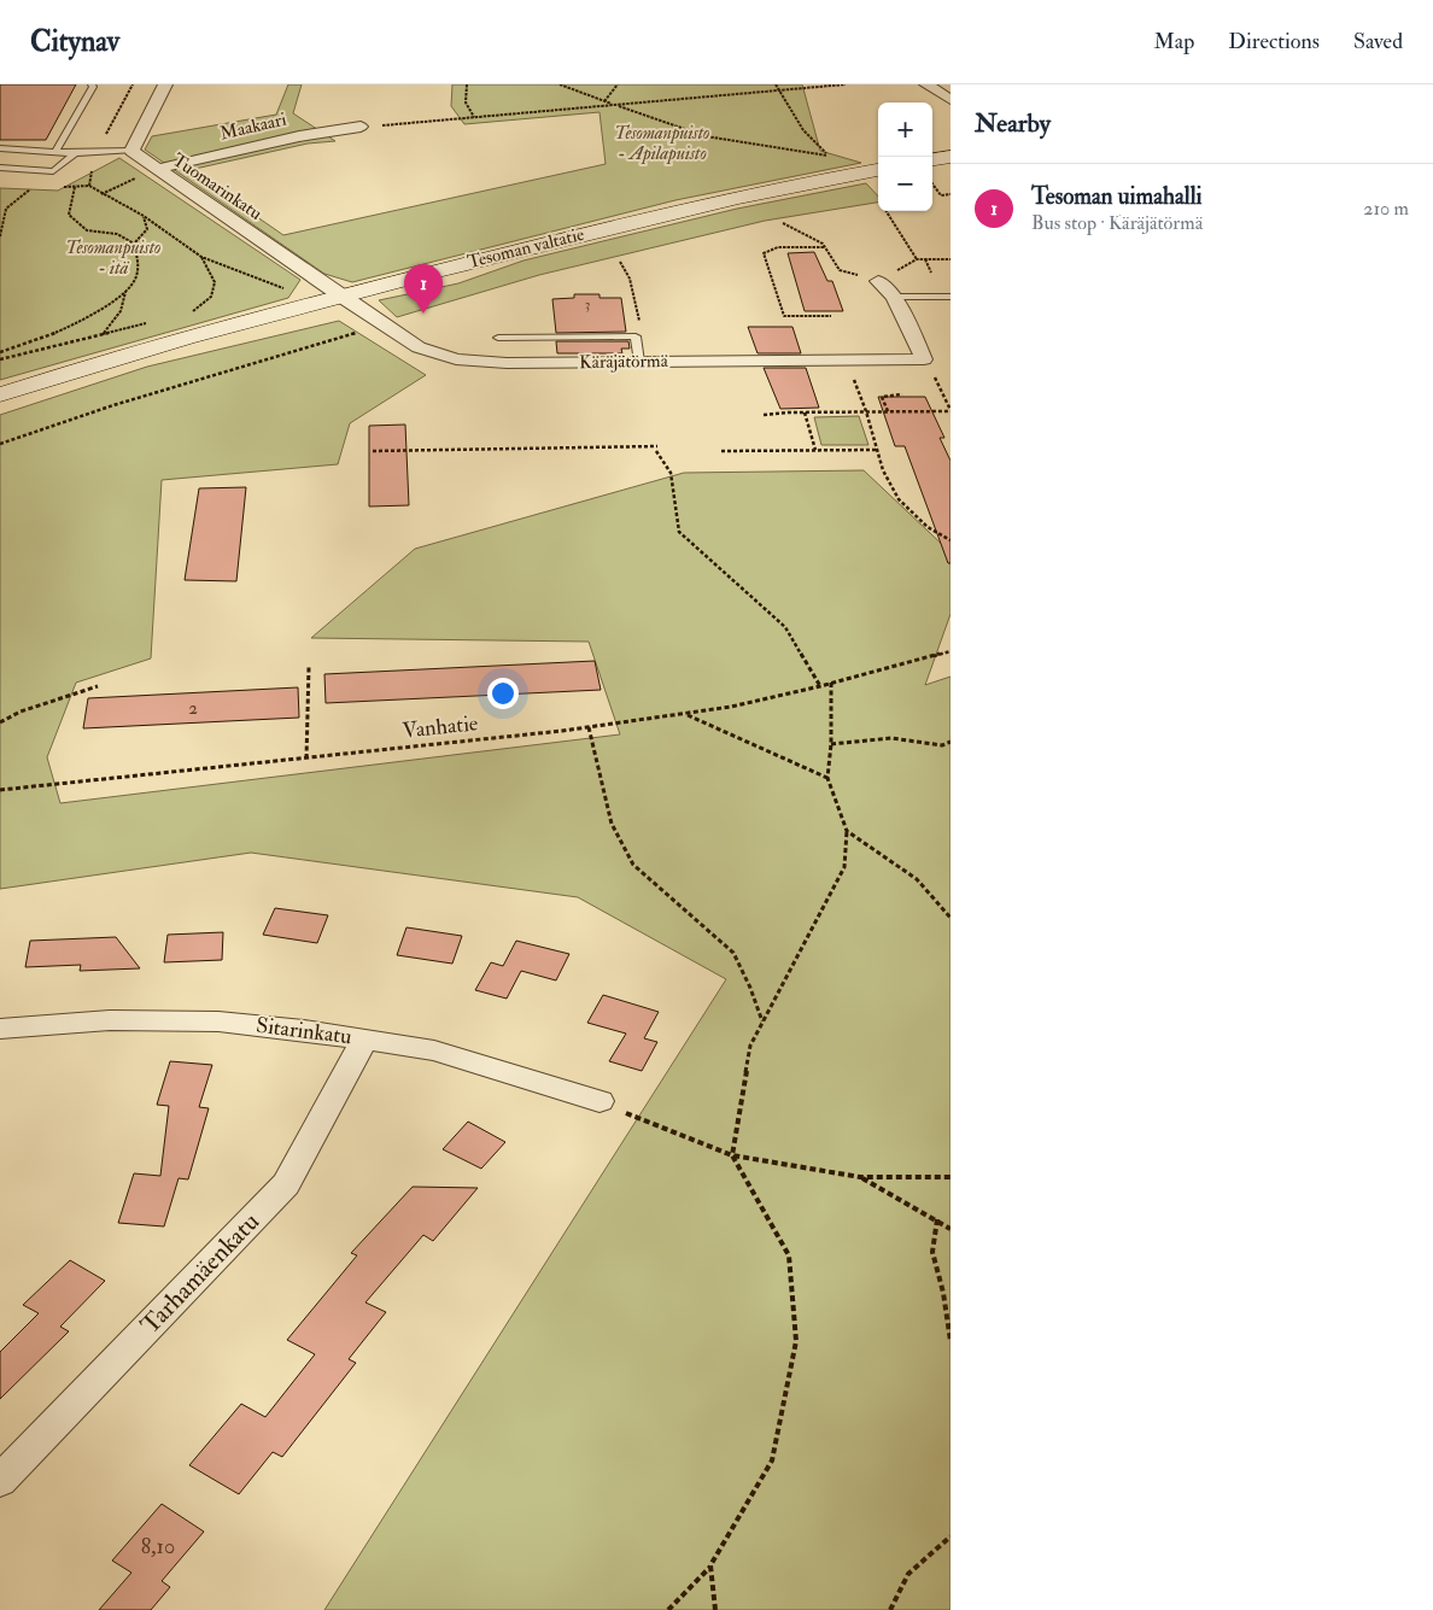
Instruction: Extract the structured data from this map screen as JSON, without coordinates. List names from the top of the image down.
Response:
{
  "streets": {
    "main road": ["Tesoman valtatie"],
    "street": [
      "Maakaari",
      "Tuomarinkatu",
      "Käräjätörmä",
      "Sitarinkatu",
      "Tarhamäenkatu"
    ],
    "path": ["Vanhatie"]
  },
  "crossings": [
    ["Maakaari", "Tuomarinkatu"],
    ["Tuomarinkatu", "Tesoman valtatie"],
    ["Tuomarinkatu", "Käräjätörmä"],
    ["Tesoman valtatie", "Käräjätörmä"],
    ["Sitarinkatu", "Tarhamäenkatu"]
  ],
  "parks": ["Tesomanpuisto - Apilapuisto", "Tesomanpuisto - itä"],
  "house_numbers": ["3", "2", "8,10"],
  "page": {
    "header": "Citynav",
    "nav": ["Map", "Directions", "Saved"],
    "heading": "Nearby",
    "map_buttons": ["+", "−"],
    "list": [
      {
        "mark": "1",
        "name": "Tesoman uimahalli",
        "note": "Bus stop · Käräjätörmä",
        "value": "210 m"
      }
    ],
    "pins": "1"
  }
}
